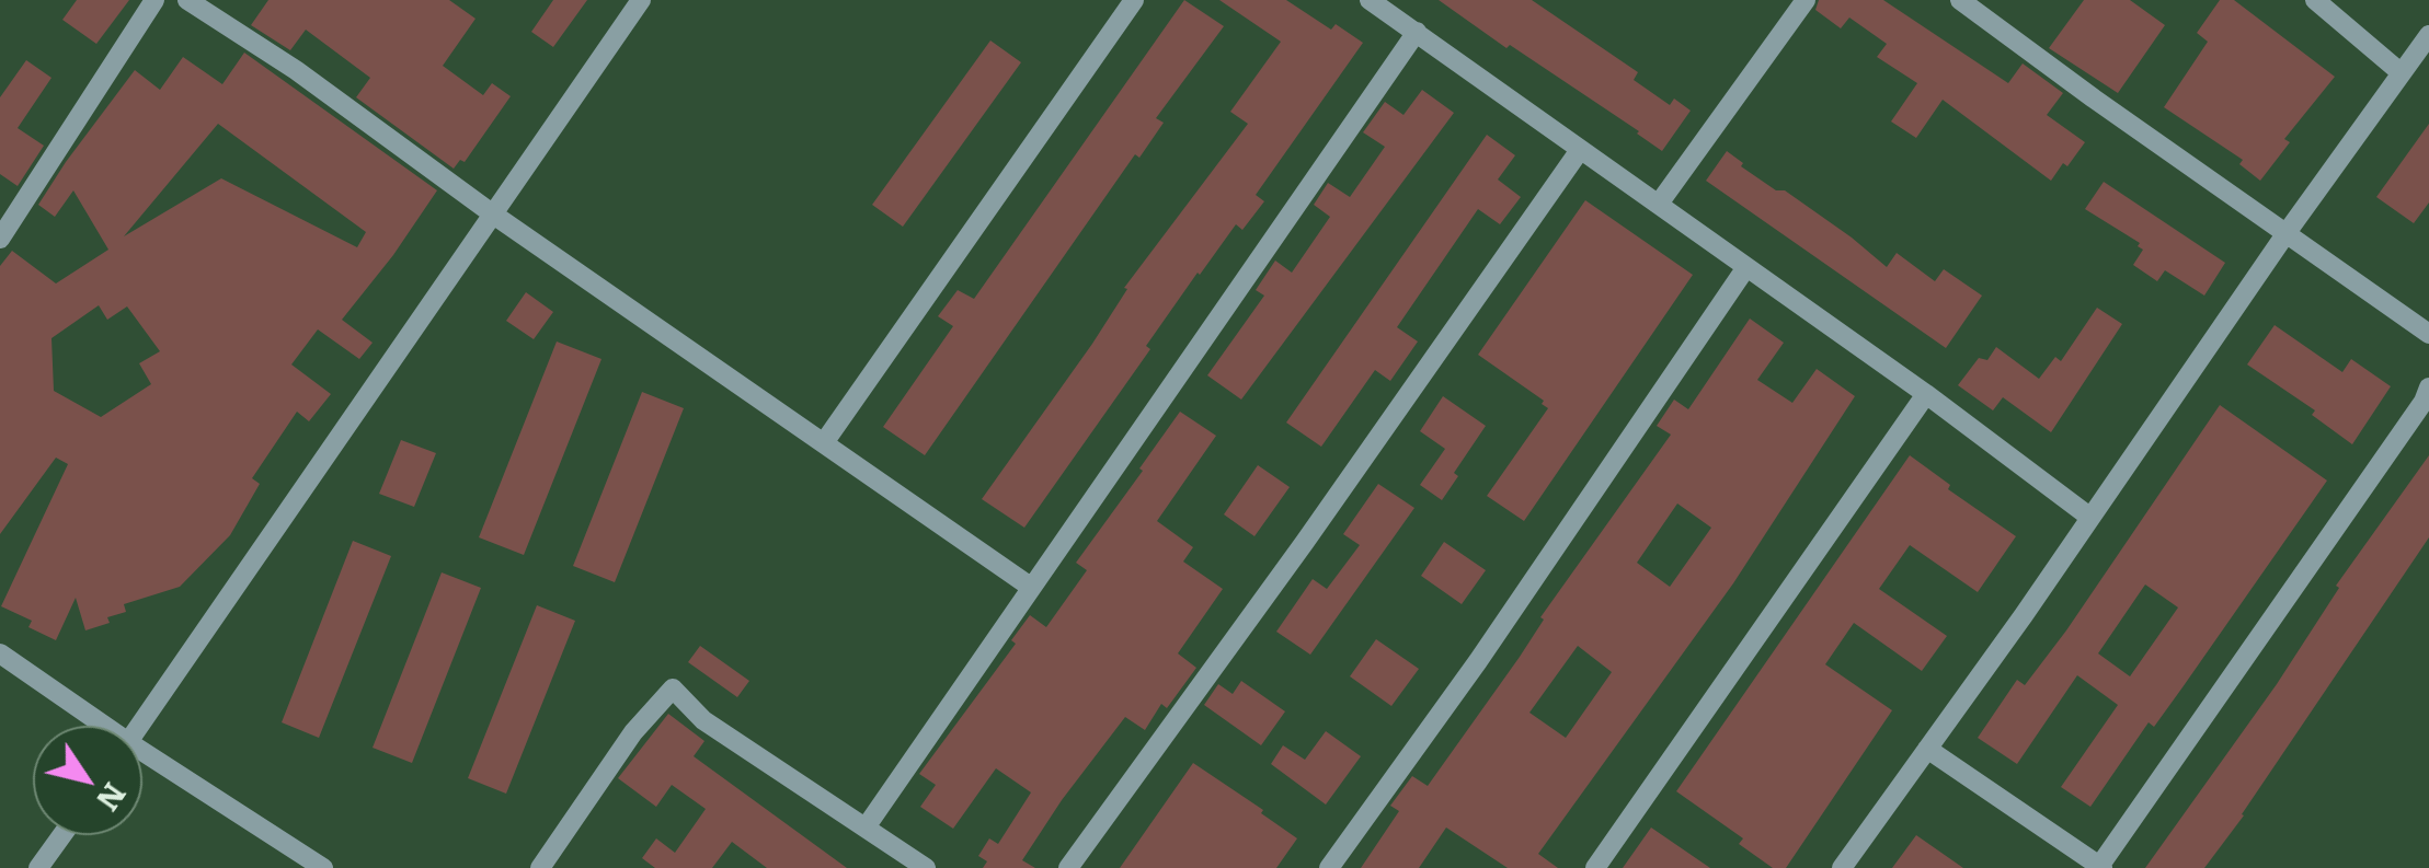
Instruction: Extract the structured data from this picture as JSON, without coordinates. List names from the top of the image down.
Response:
{
  "north": "bottom right"
}
